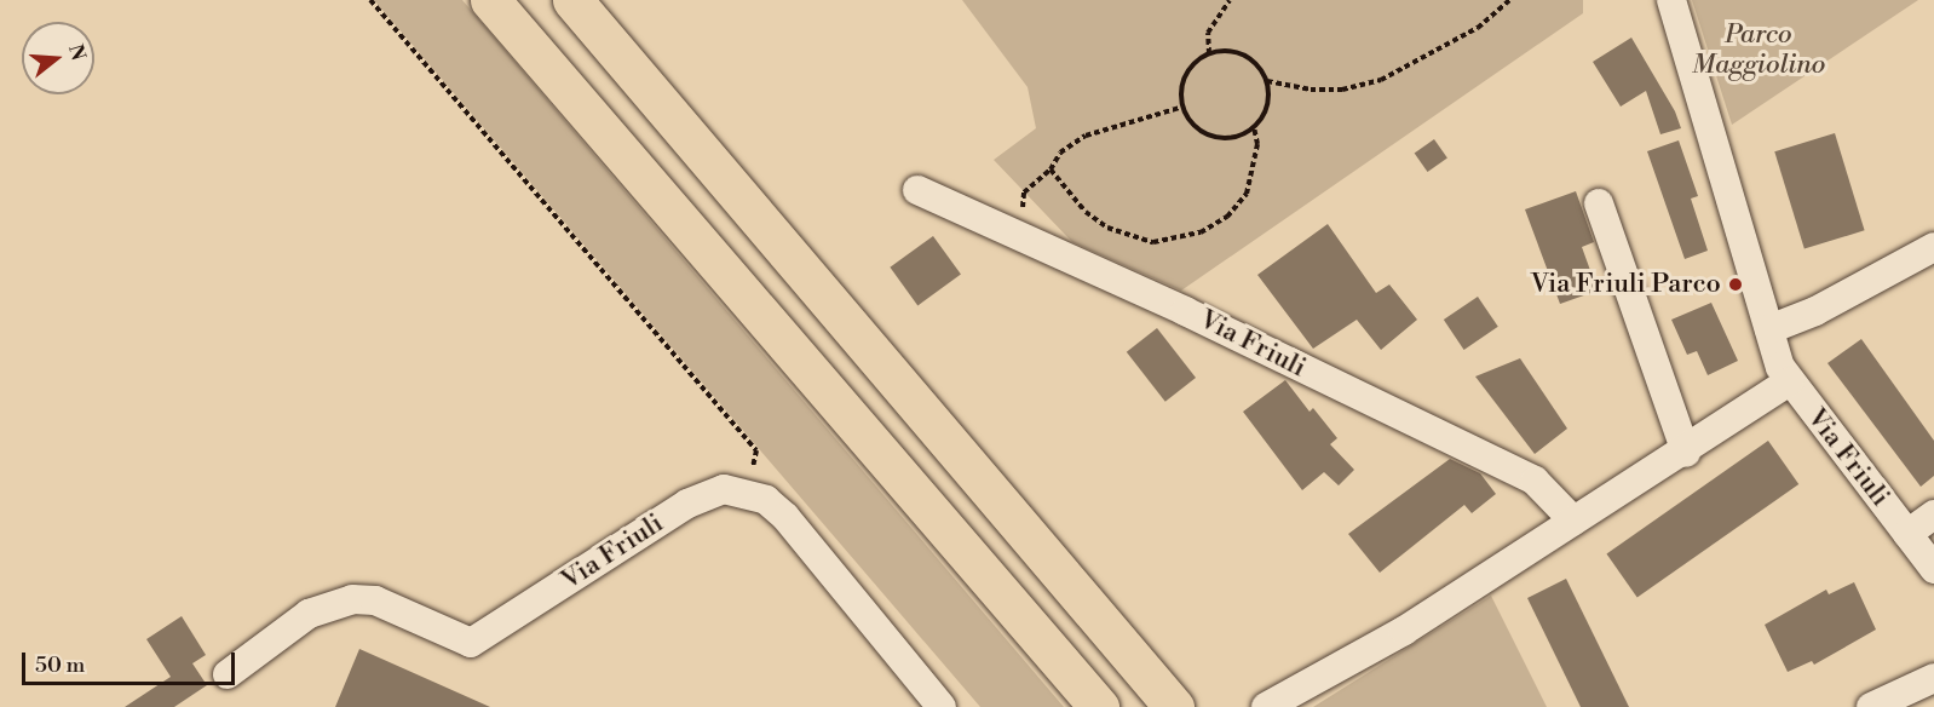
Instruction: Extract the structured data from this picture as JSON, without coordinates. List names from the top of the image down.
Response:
{
  "streets": {
    "street": ["Via Friuli"]
  },
  "parks": ["Parco Maggiolino"],
  "places": ["Via Friuli Parco"],
  "scale_bar": "50 m",
  "north": "right"
}
